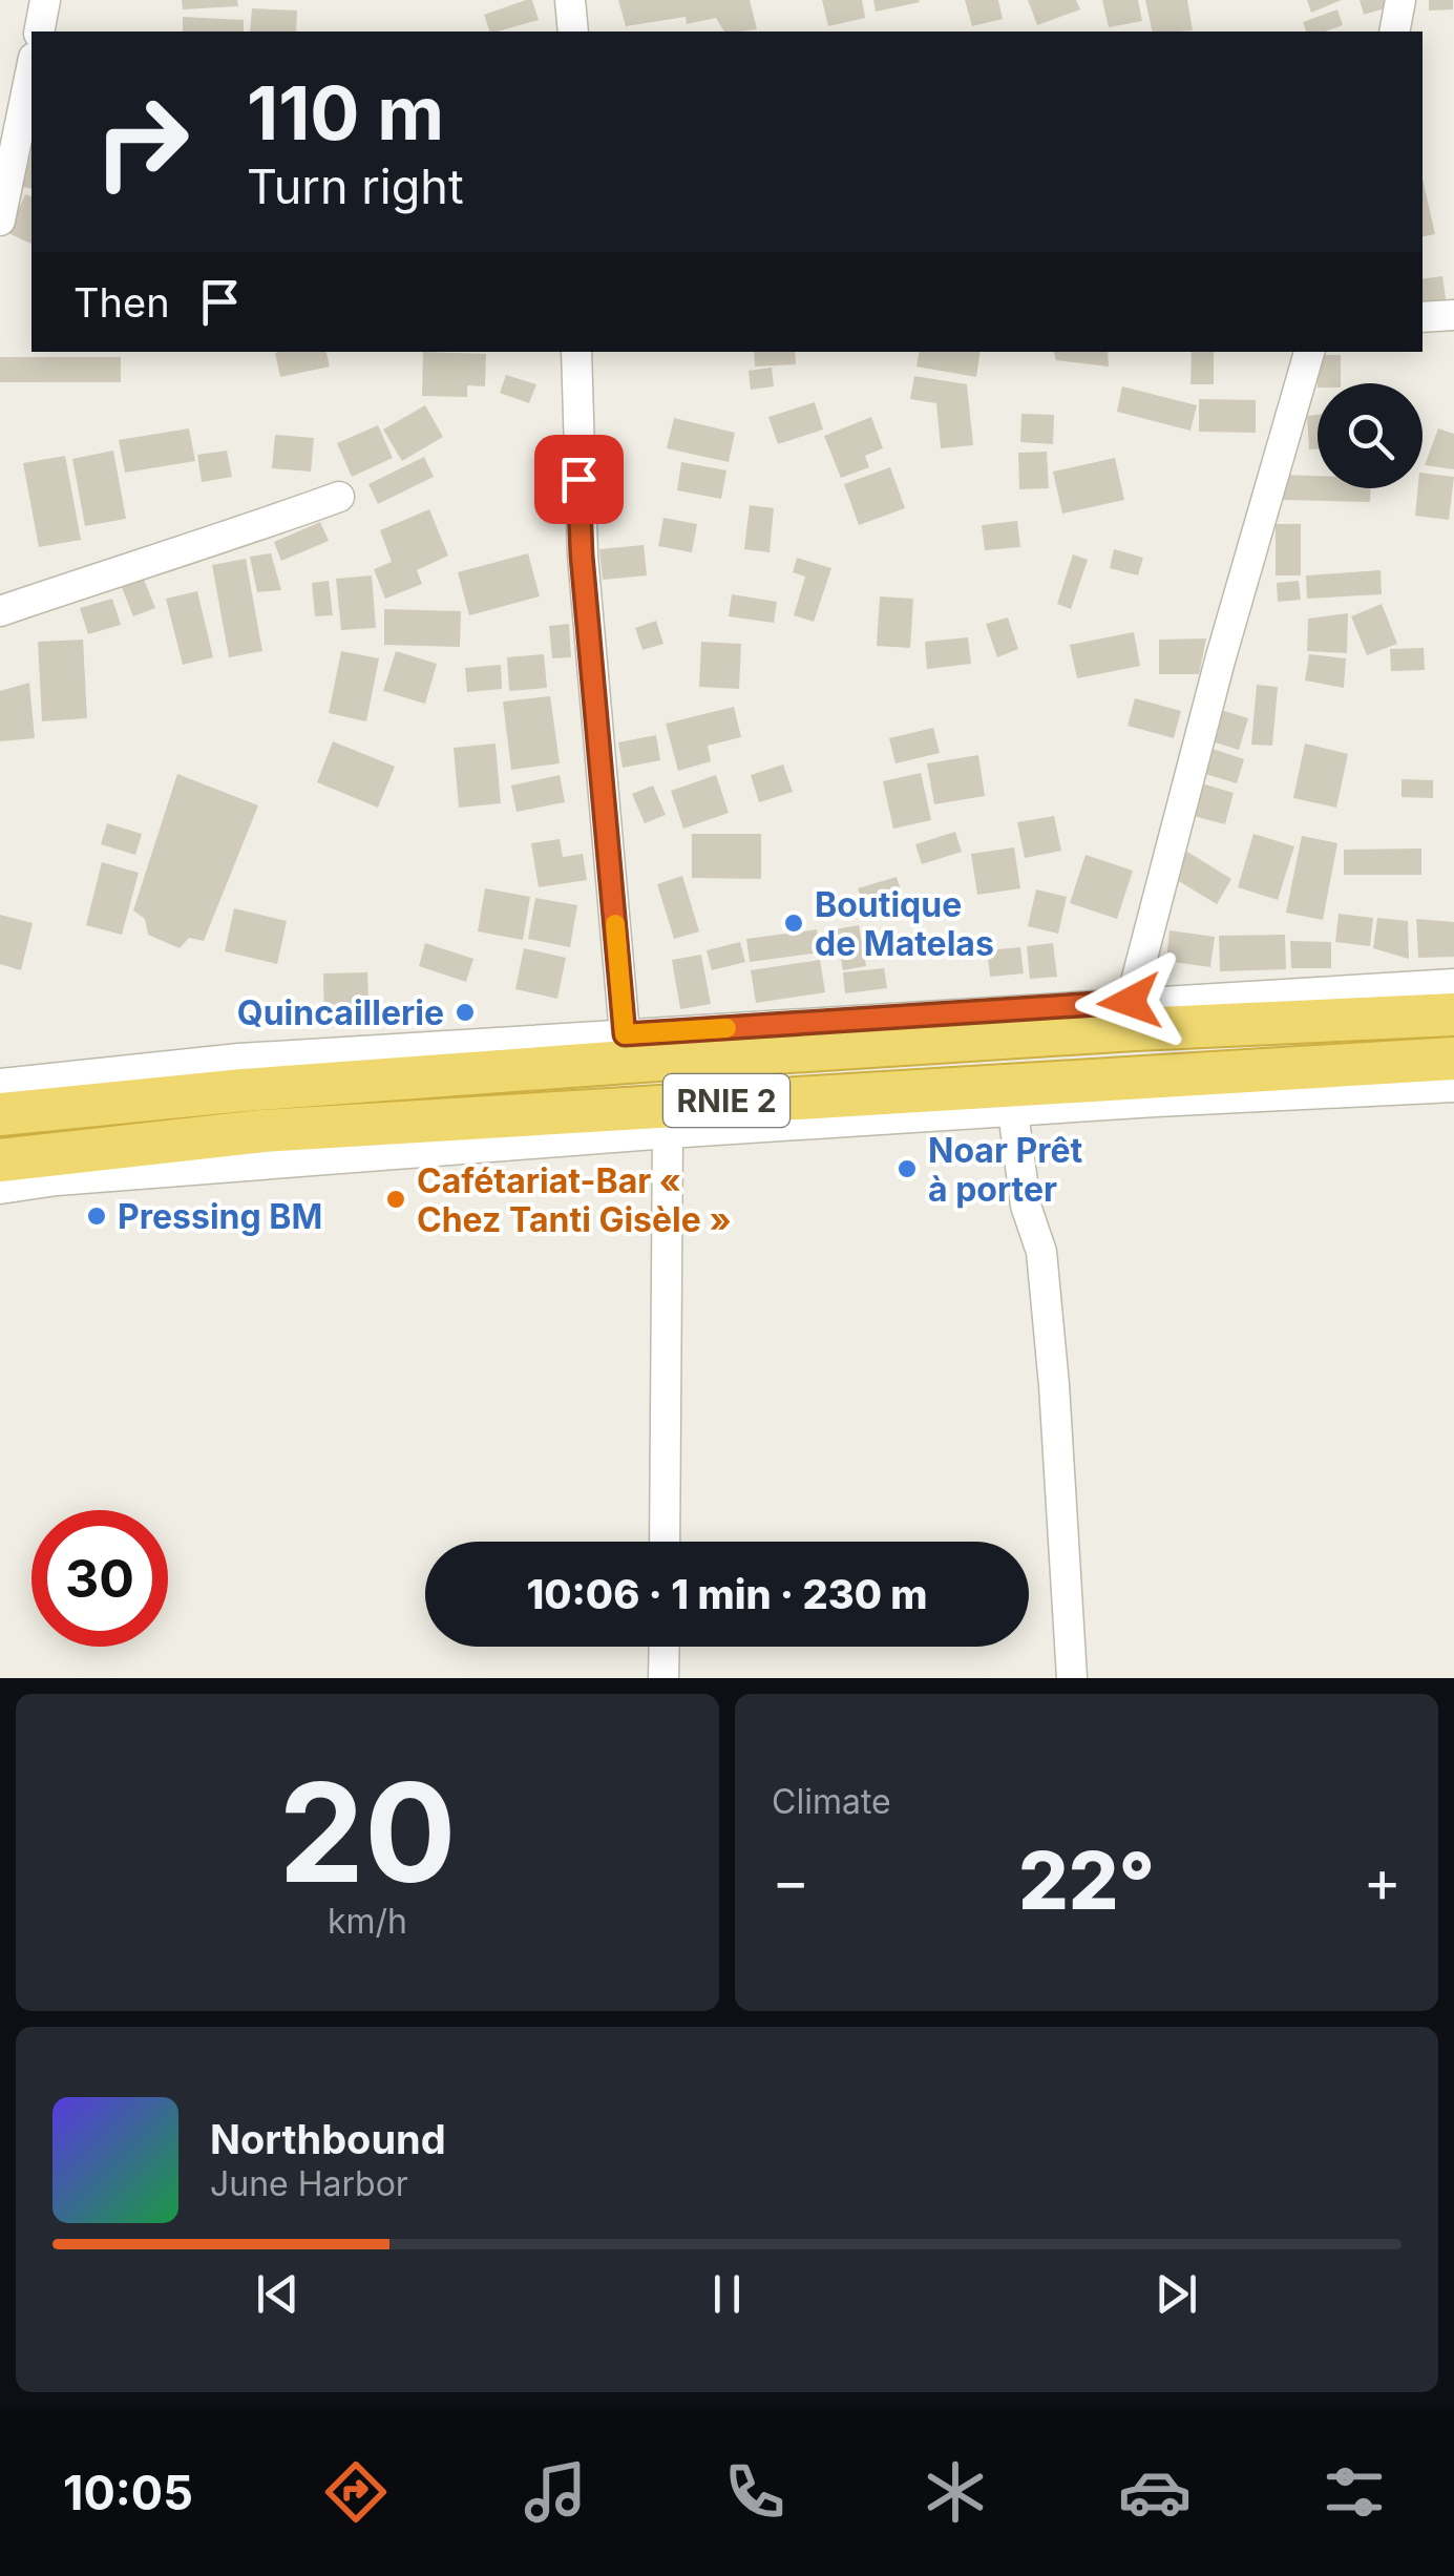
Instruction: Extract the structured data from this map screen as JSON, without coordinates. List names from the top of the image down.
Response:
{
  "streets": {
    "highway": ["RNIE 2"]
  },
  "places": [
    "Boutique de Matelas",
    "Quincaillerie",
    "Noar Prêt à porter",
    "Cafétariat-Bar « Chez Tanti Gisèle »",
    "Pressing BM"
  ],
  "page": {
    "turn": ["110 m", "Turn right"],
    "then": "Then",
    "limit": "30",
    "trip": "10:06 · 1 min · 230 m",
    "tile": [
      ["20", "km/h"],
      "Climate"
    ],
    "heat": ["−", "22°", "+"],
    "song": ["Northbound", "June Harbor"],
    "tabs": "10:05"
  }
}
